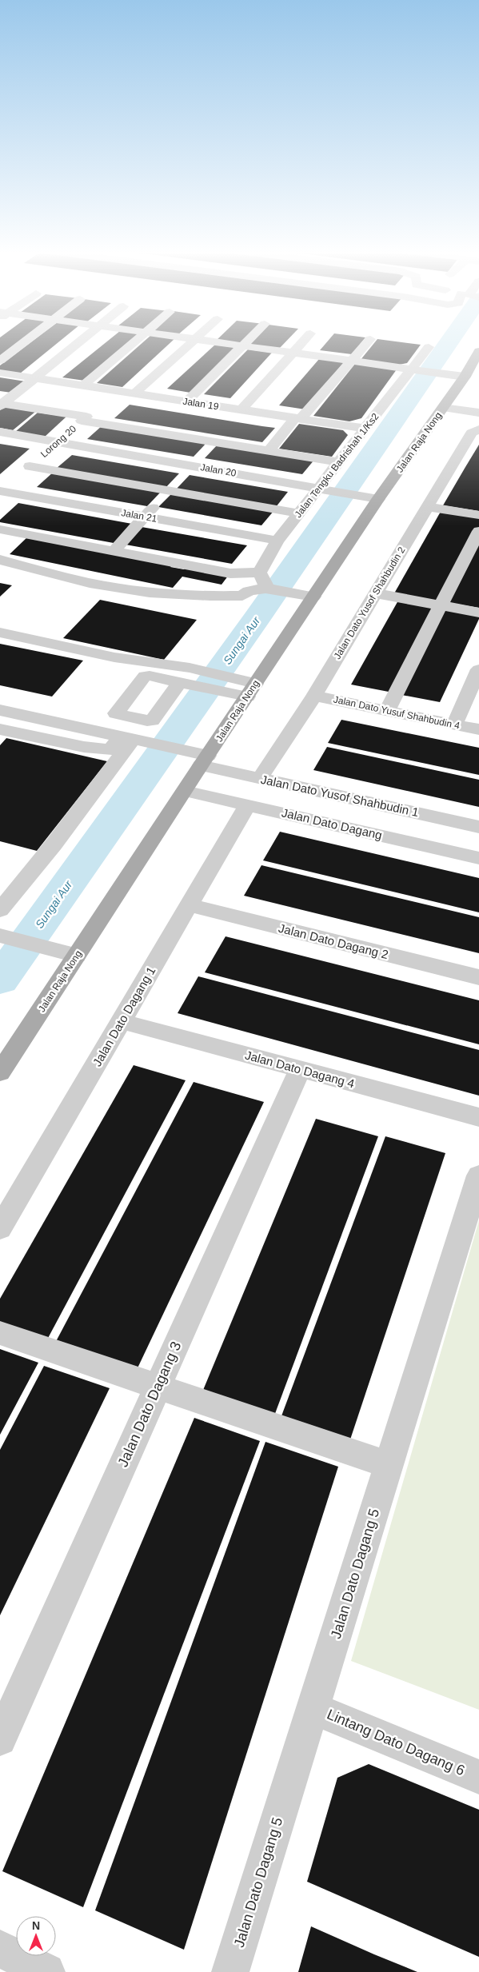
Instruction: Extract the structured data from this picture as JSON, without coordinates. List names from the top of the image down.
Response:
{
  "streets": {
    "main road": ["Jalan Raja Nong"],
    "street": [
      "Jalan 19",
      "Lorong 20",
      "Jalan Tengku Badrishah 1/Ks2",
      "Jalan 20",
      "Jalan 21",
      "Jalan Dato Yusof Shahbudin 2",
      "Jalan Dato Yusuf Shahbudin 4",
      "Jalan Dato Yusof Shahbudin 1",
      "Jalan Dato Dagang",
      "Jalan Dato Dagang 2",
      "Jalan Dato Dagang 1",
      "Jalan Dato Dagang 4",
      "Jalan Dato Dagang 3",
      "Jalan Dato Dagang 5",
      "Lintang Dato Dagang 6"
    ]
  },
  "crossings": [
    ["Jalan 19", "Jalan Tengku Badrishah 1/Ks2"],
    ["Lorong 20", "Jalan 20"],
    ["Lorong 20", "Jalan 21"],
    ["Jalan Raja Nong", "Jalan 20"],
    ["Jalan Raja Nong", "Jalan Dato Yusof Shahbudin 1"],
    ["Jalan Raja Nong", "Jalan Dato Dagang"],
    ["Jalan Tengku Badrishah 1/Ks2", "Jalan 20"],
    ["Jalan Tengku Badrishah 1/Ks2", "Jalan 21"],
    ["Jalan Dato Yusof Shahbudin 2", "Jalan Dato Yusuf Shahbudin 4"],
    ["Jalan Dato Yusof Shahbudin 2", "Jalan Dato Yusof Shahbudin 1"],
    ["Jalan Dato Dagang", "Jalan Dato Dagang 1"],
    ["Jalan Dato Dagang 2", "Jalan Dato Dagang 1"],
    ["Jalan Dato Dagang 1", "Jalan Dato Dagang 4"],
    ["Jalan Dato Dagang 4", "Jalan Dato Dagang 3"],
    ["Jalan Dato Dagang 5", "Lintang Dato Dagang 6"]
  ],
  "water": ["Sungai Aur"],
  "north": "top"
}
